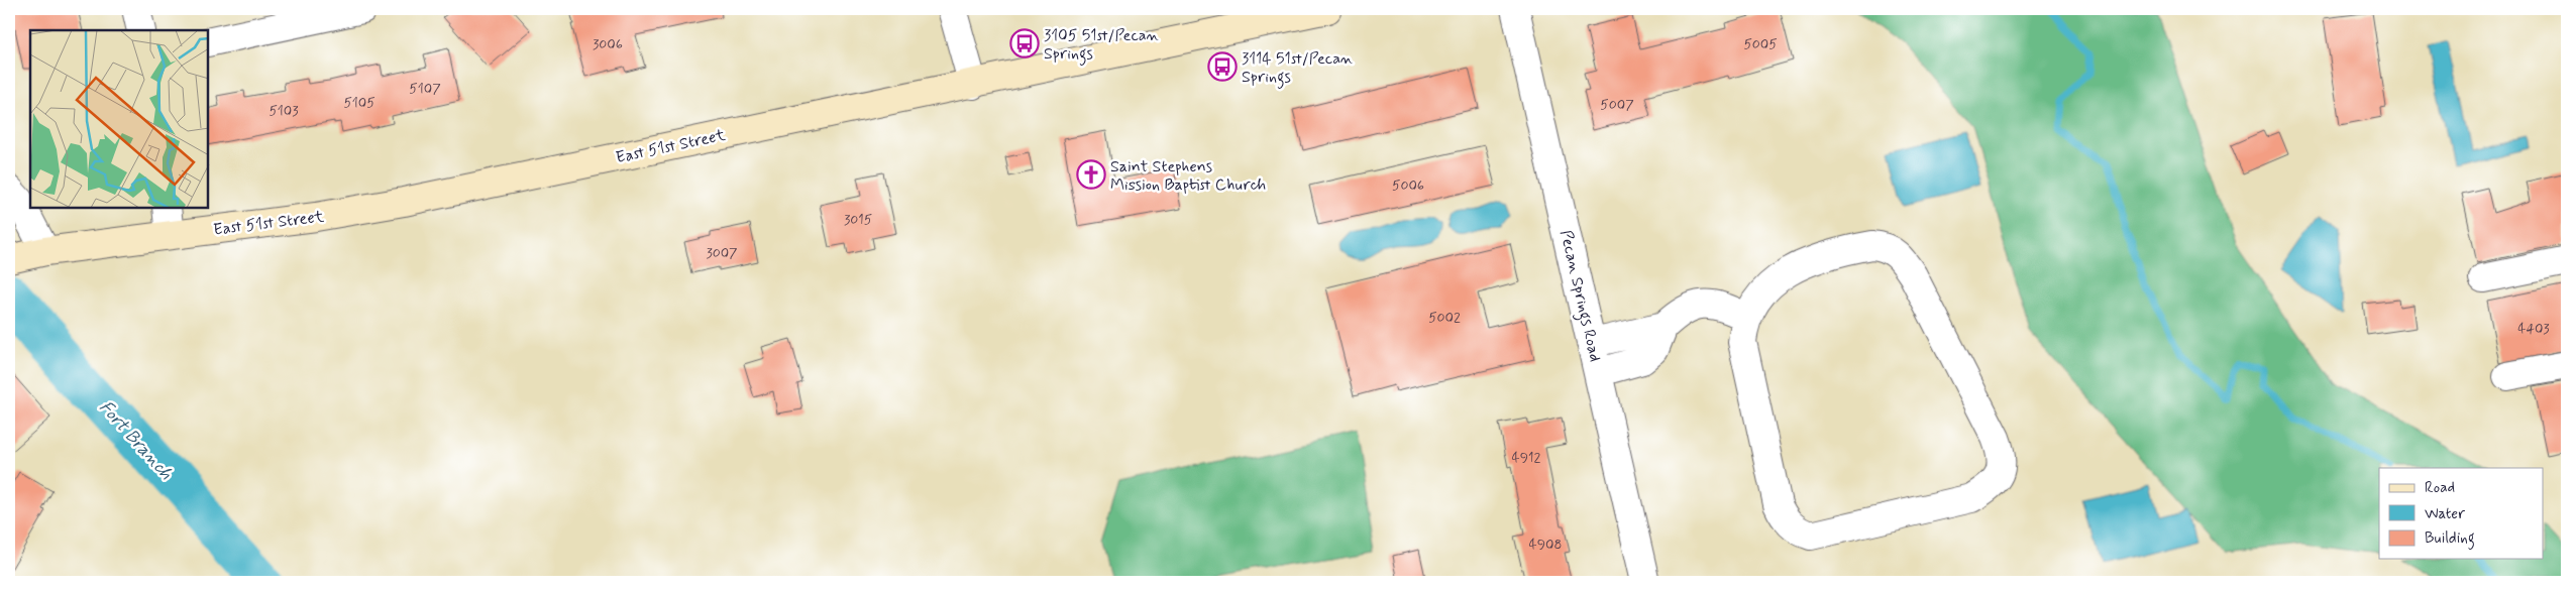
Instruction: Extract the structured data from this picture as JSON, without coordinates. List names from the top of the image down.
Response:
{
  "streets": {
    "main road": ["East 51st Street"],
    "street": ["Pecan Springs Road"]
  },
  "water": ["Fort Branch"],
  "places": {
    "bus stop": ["3105 51st/Pecan Springs", "3114 51st/Pecan Springs"],
    "church": ["Saint Stephens Mission Baptist Church"]
  },
  "house_numbers": [
    "3006",
    "5005",
    "5107",
    "5105",
    "5007",
    "5103",
    "5006",
    "3015",
    "3007",
    "5002",
    "4403",
    "4912",
    "4908"
  ],
  "legend": ["Road", "Water", "Building"]
}
